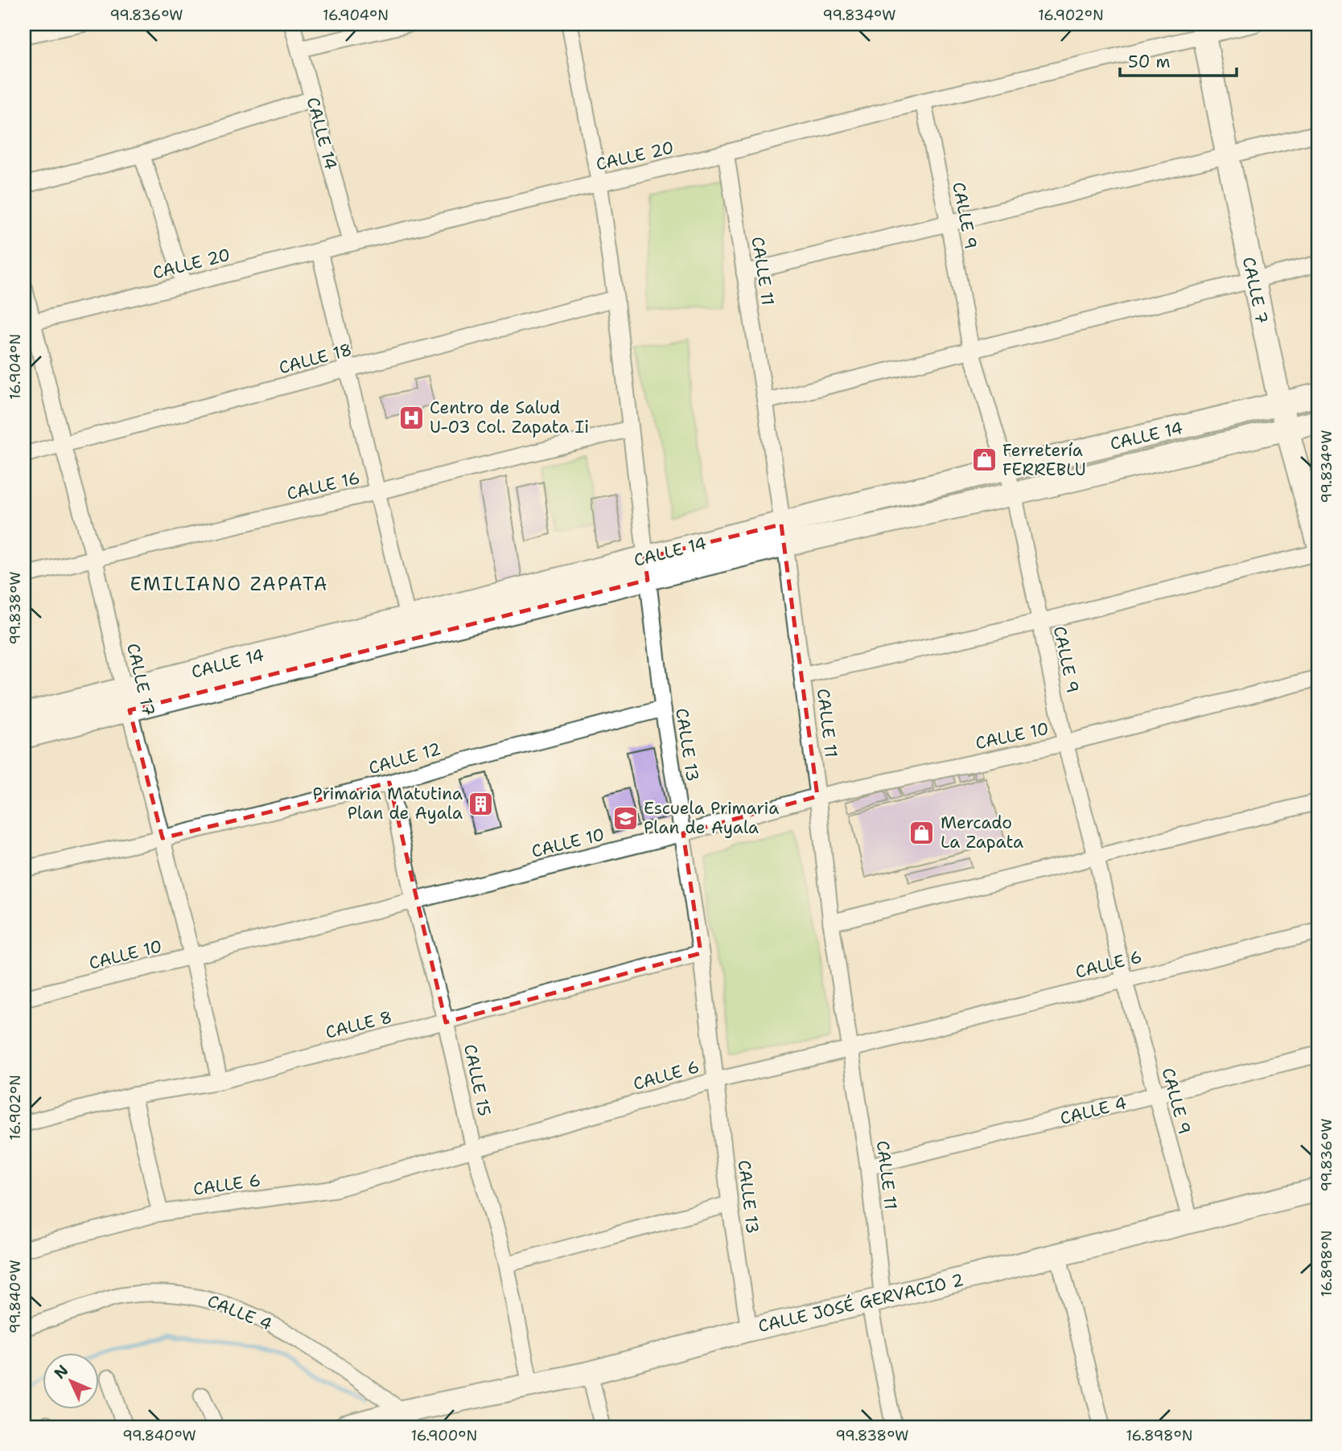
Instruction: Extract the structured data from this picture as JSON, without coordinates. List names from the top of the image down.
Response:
{
  "streets": {
    "main road": ["CALLE 14", "CALLE 7", "CALLE JOSÉ GERVACIO 2"],
    "street": [
      "CALLE 20",
      "CALLE 9",
      "CALLE 11",
      "CALLE 18",
      "CALLE 16",
      "CALLE 17",
      "CALLE 10",
      "CALLE 13",
      "CALLE 12",
      "CALLE 6",
      "CALLE 8",
      "CALLE 15",
      "CALLE 4"
    ]
  },
  "crossings": [
    ["CALLE 14", "CALLE 20"],
    ["CALLE 14", "CALLE 9"],
    ["CALLE 14", "CALLE 11"],
    ["CALLE 14", "CALLE 7"],
    ["CALLE 14", "CALLE 17"],
    ["CALLE 14", "CALLE 13"],
    ["CALLE 20", "CALLE 9"],
    ["CALLE 20", "CALLE 11"],
    ["CALLE 20", "CALLE 7"],
    ["CALLE 20", "CALLE 17"],
    ["CALLE 9", "CALLE 10"],
    ["CALLE 9", "CALLE 6"],
    ["CALLE 9", "CALLE 4"],
    ["CALLE 9", "CALLE JOSÉ GERVACIO 2"],
    ["CALLE 11", "CALLE 10"],
    ["CALLE 11", "CALLE 6"],
    ["CALLE 11", "CALLE 4"],
    ["CALLE 11", "CALLE JOSÉ GERVACIO 2"],
    ["CALLE 18", "CALLE 17"],
    ["CALLE 18", "CALLE 13"],
    ["CALLE 16", "CALLE 17"],
    ["CALLE 16", "CALLE 13"],
    ["CALLE 17", "CALLE 10"],
    ["CALLE 17", "CALLE 12"],
    ["CALLE 17", "CALLE 8"],
    ["CALLE 10", "CALLE 13"],
    ["CALLE 10", "CALLE 15"],
    ["CALLE 13", "CALLE 12"],
    ["CALLE 13", "CALLE 6"],
    ["CALLE 13", "CALLE 8"],
    ["CALLE 13", "CALLE JOSÉ GERVACIO 2"],
    ["CALLE 12", "CALLE 15"],
    ["CALLE 6", "CALLE 15"],
    ["CALLE 8", "CALLE 15"],
    ["CALLE 15", "CALLE JOSÉ GERVACIO 2"],
    ["CALLE 4", "CALLE JOSÉ GERVACIO 2"]
  ],
  "districts": ["EMILIANO ZAPATA"],
  "places": {
    "hospital": ["Centro de Salud U-03 Col. Zapata Ii"],
    "shop": ["Ferretería FERREBLU", "Mercado La Zapata"],
    "building": ["Primaria Matutina Plan de Ayala"],
    "school or university": ["Escuela Primaria Plan de Ayala"]
  },
  "scale_bar": "50 m",
  "north": "top left",
  "coordinates": [
    "99.836°W",
    "16.904°N",
    "99.834°W",
    "16.902°N",
    "99.838°W",
    "16.898°N",
    "99.840°W",
    "16.900°N"
  ]
}
